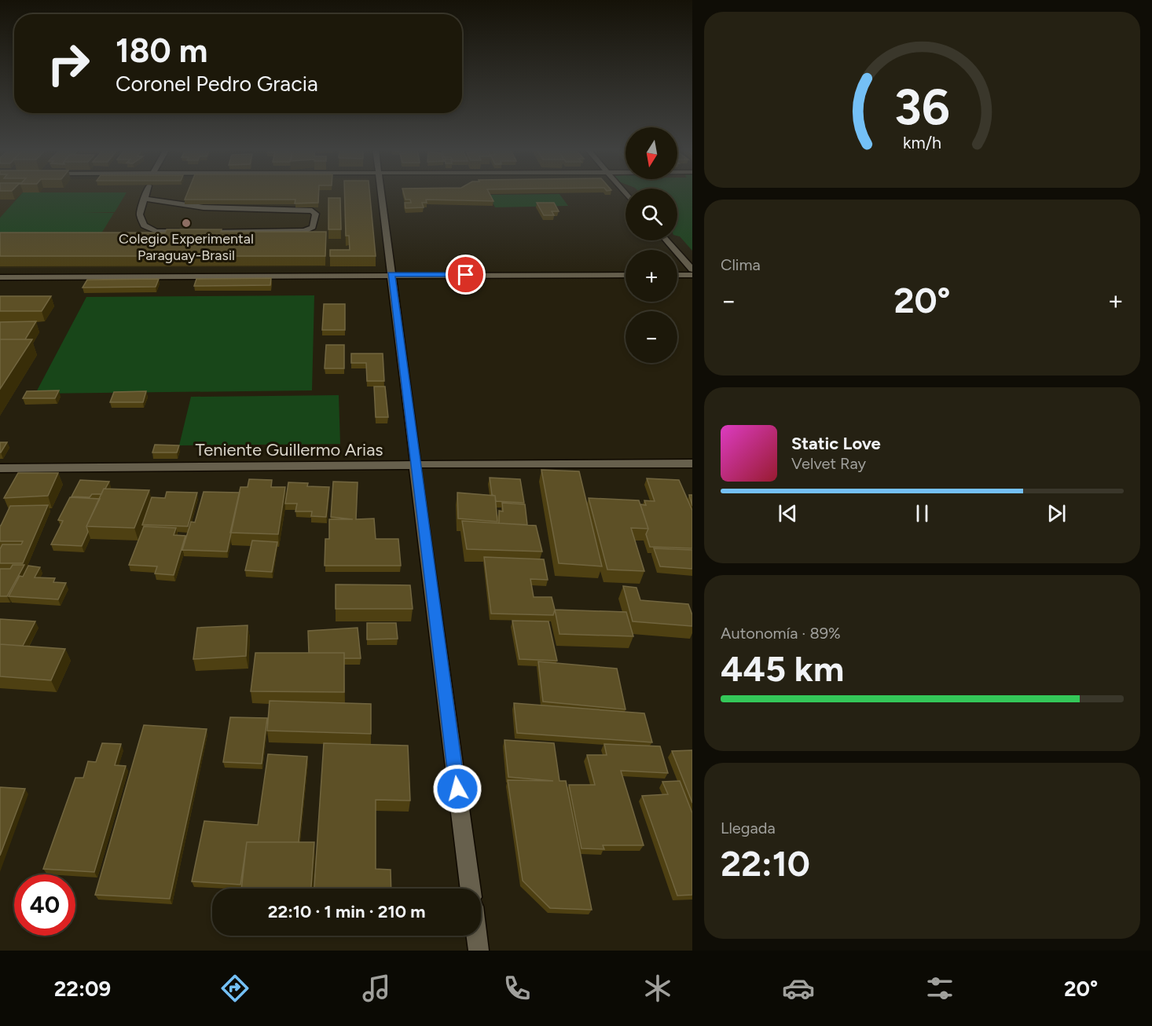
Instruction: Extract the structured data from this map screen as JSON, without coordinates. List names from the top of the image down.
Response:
{
  "streets": {
    "street": ["Teniente Guillermo Arias"]
  },
  "places": ["Colegio Experimental Paraguay-Brasil"],
  "north": "bottom",
  "page": {
    "turn": ["180 m", "Coronel Pedro Gracia"],
    "map_buttons": ["+", "−"],
    "tile": [
      "Clima",
      ["Autonomía · 89%", "445 km"],
      ["Llegada", "22:10"]
    ],
    "heat": ["−", "20°", "+"],
    "song": ["Static Love", "Velvet Ray"],
    "limit": "40",
    "trip": "22:10 · 1 min · 210 m",
    "tabs": ["22:09", "20°"],
    "gauge": ["36", "km/h"]
  }
}
